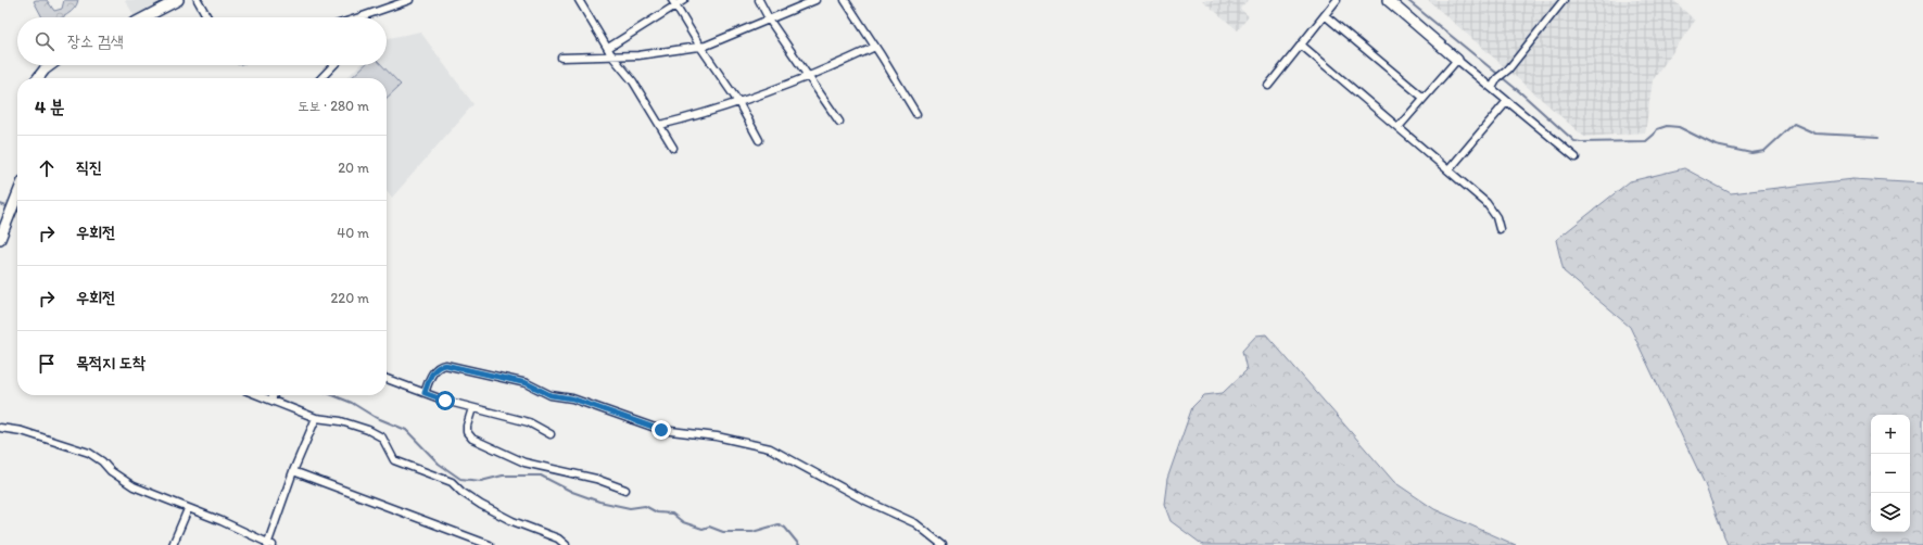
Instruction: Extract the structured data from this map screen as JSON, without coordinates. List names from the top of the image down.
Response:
{
  "page": {
    "search": "장소 검색",
    "heading": ["4 분", "도보 · 280 m"],
    "list": [
      ["직진", "20 m"],
      ["우회전", "40 m"],
      ["우회전", "220 m"],
      "목적지 도착"
    ],
    "map_buttons": ["+", "−"]
  }
}
